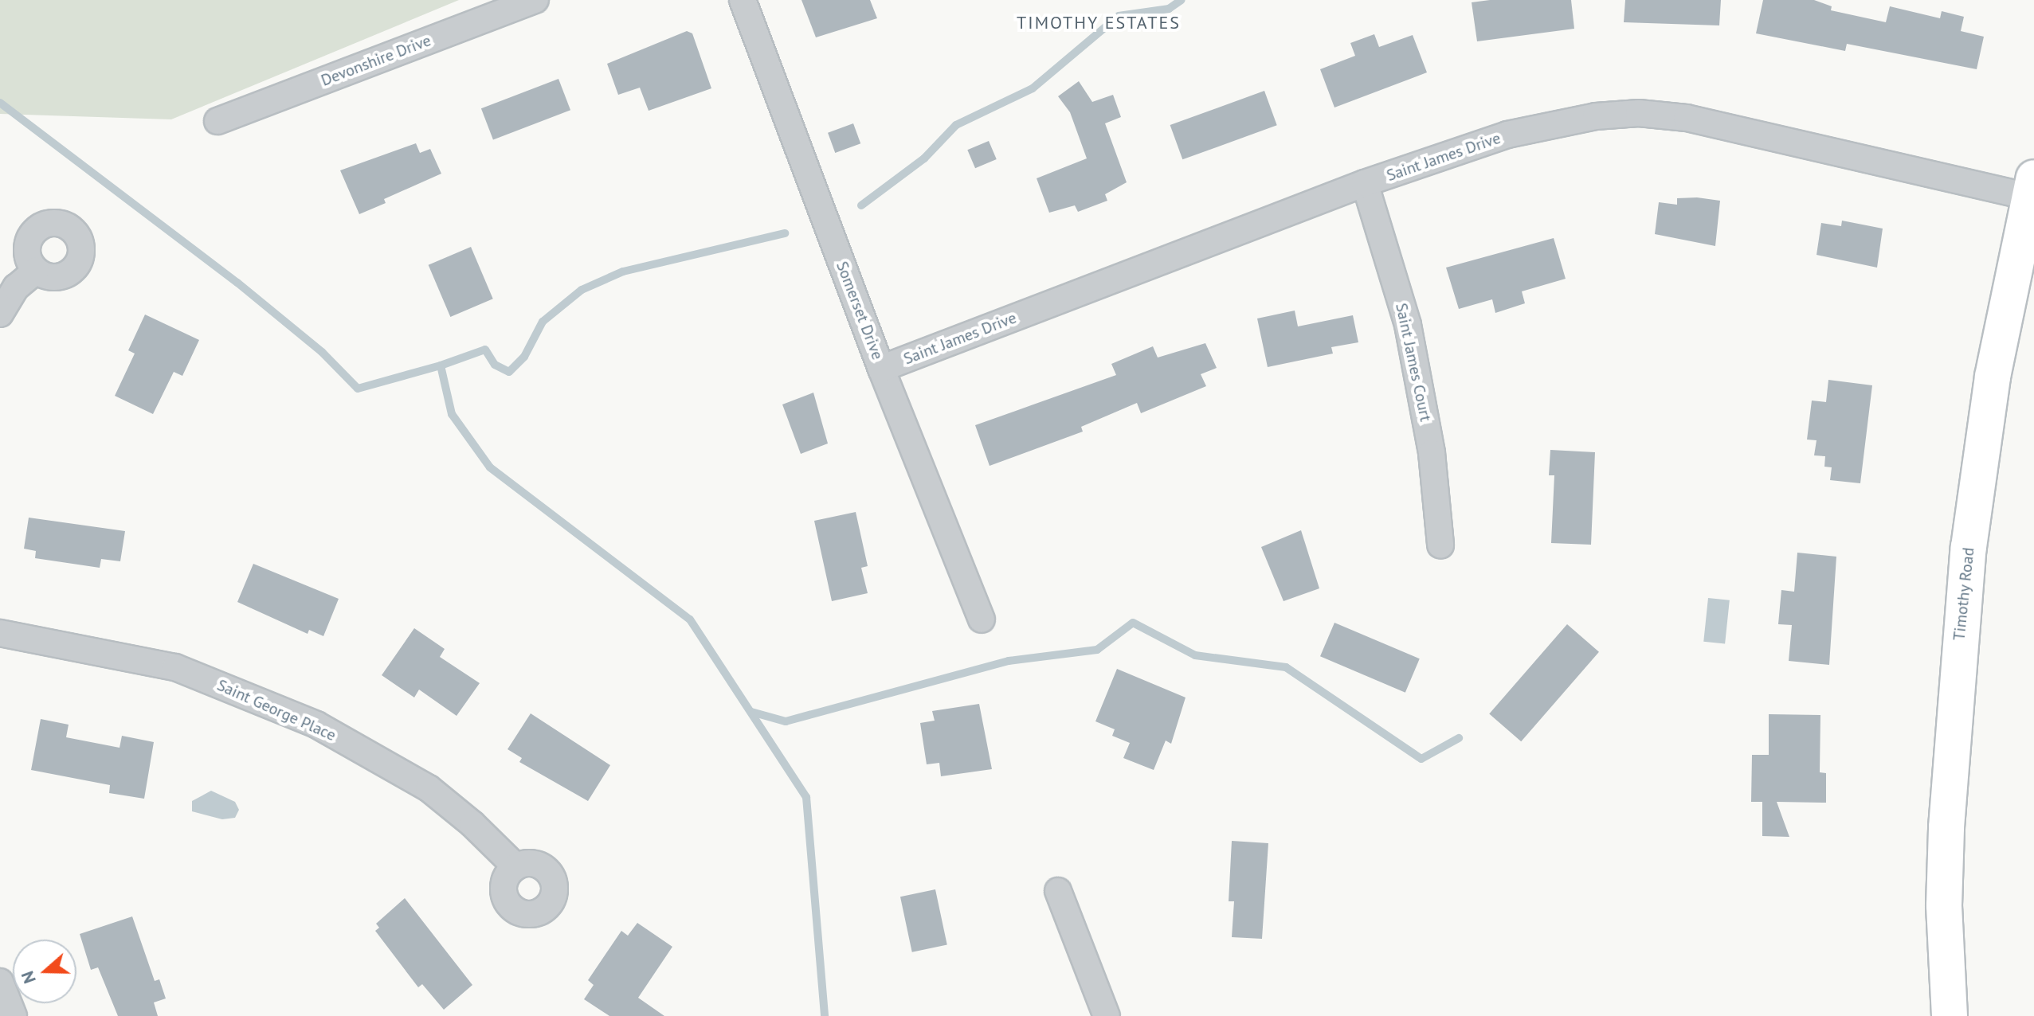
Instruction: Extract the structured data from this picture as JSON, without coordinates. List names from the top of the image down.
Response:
{
  "streets": {
    "main road": ["Timothy Road"],
    "street": [
      "Devonshire Drive",
      "Saint James Drive",
      "Somerset Drive",
      "Saint James Court",
      "Saint George Place"
    ]
  },
  "crossings": [
    ["Saint James Drive", "Somerset Drive"],
    ["Saint James Drive", "Saint James Court"],
    ["Saint James Drive", "Timothy Road"]
  ],
  "districts": ["TIMOTHY ESTATES"],
  "north": "left"
}
